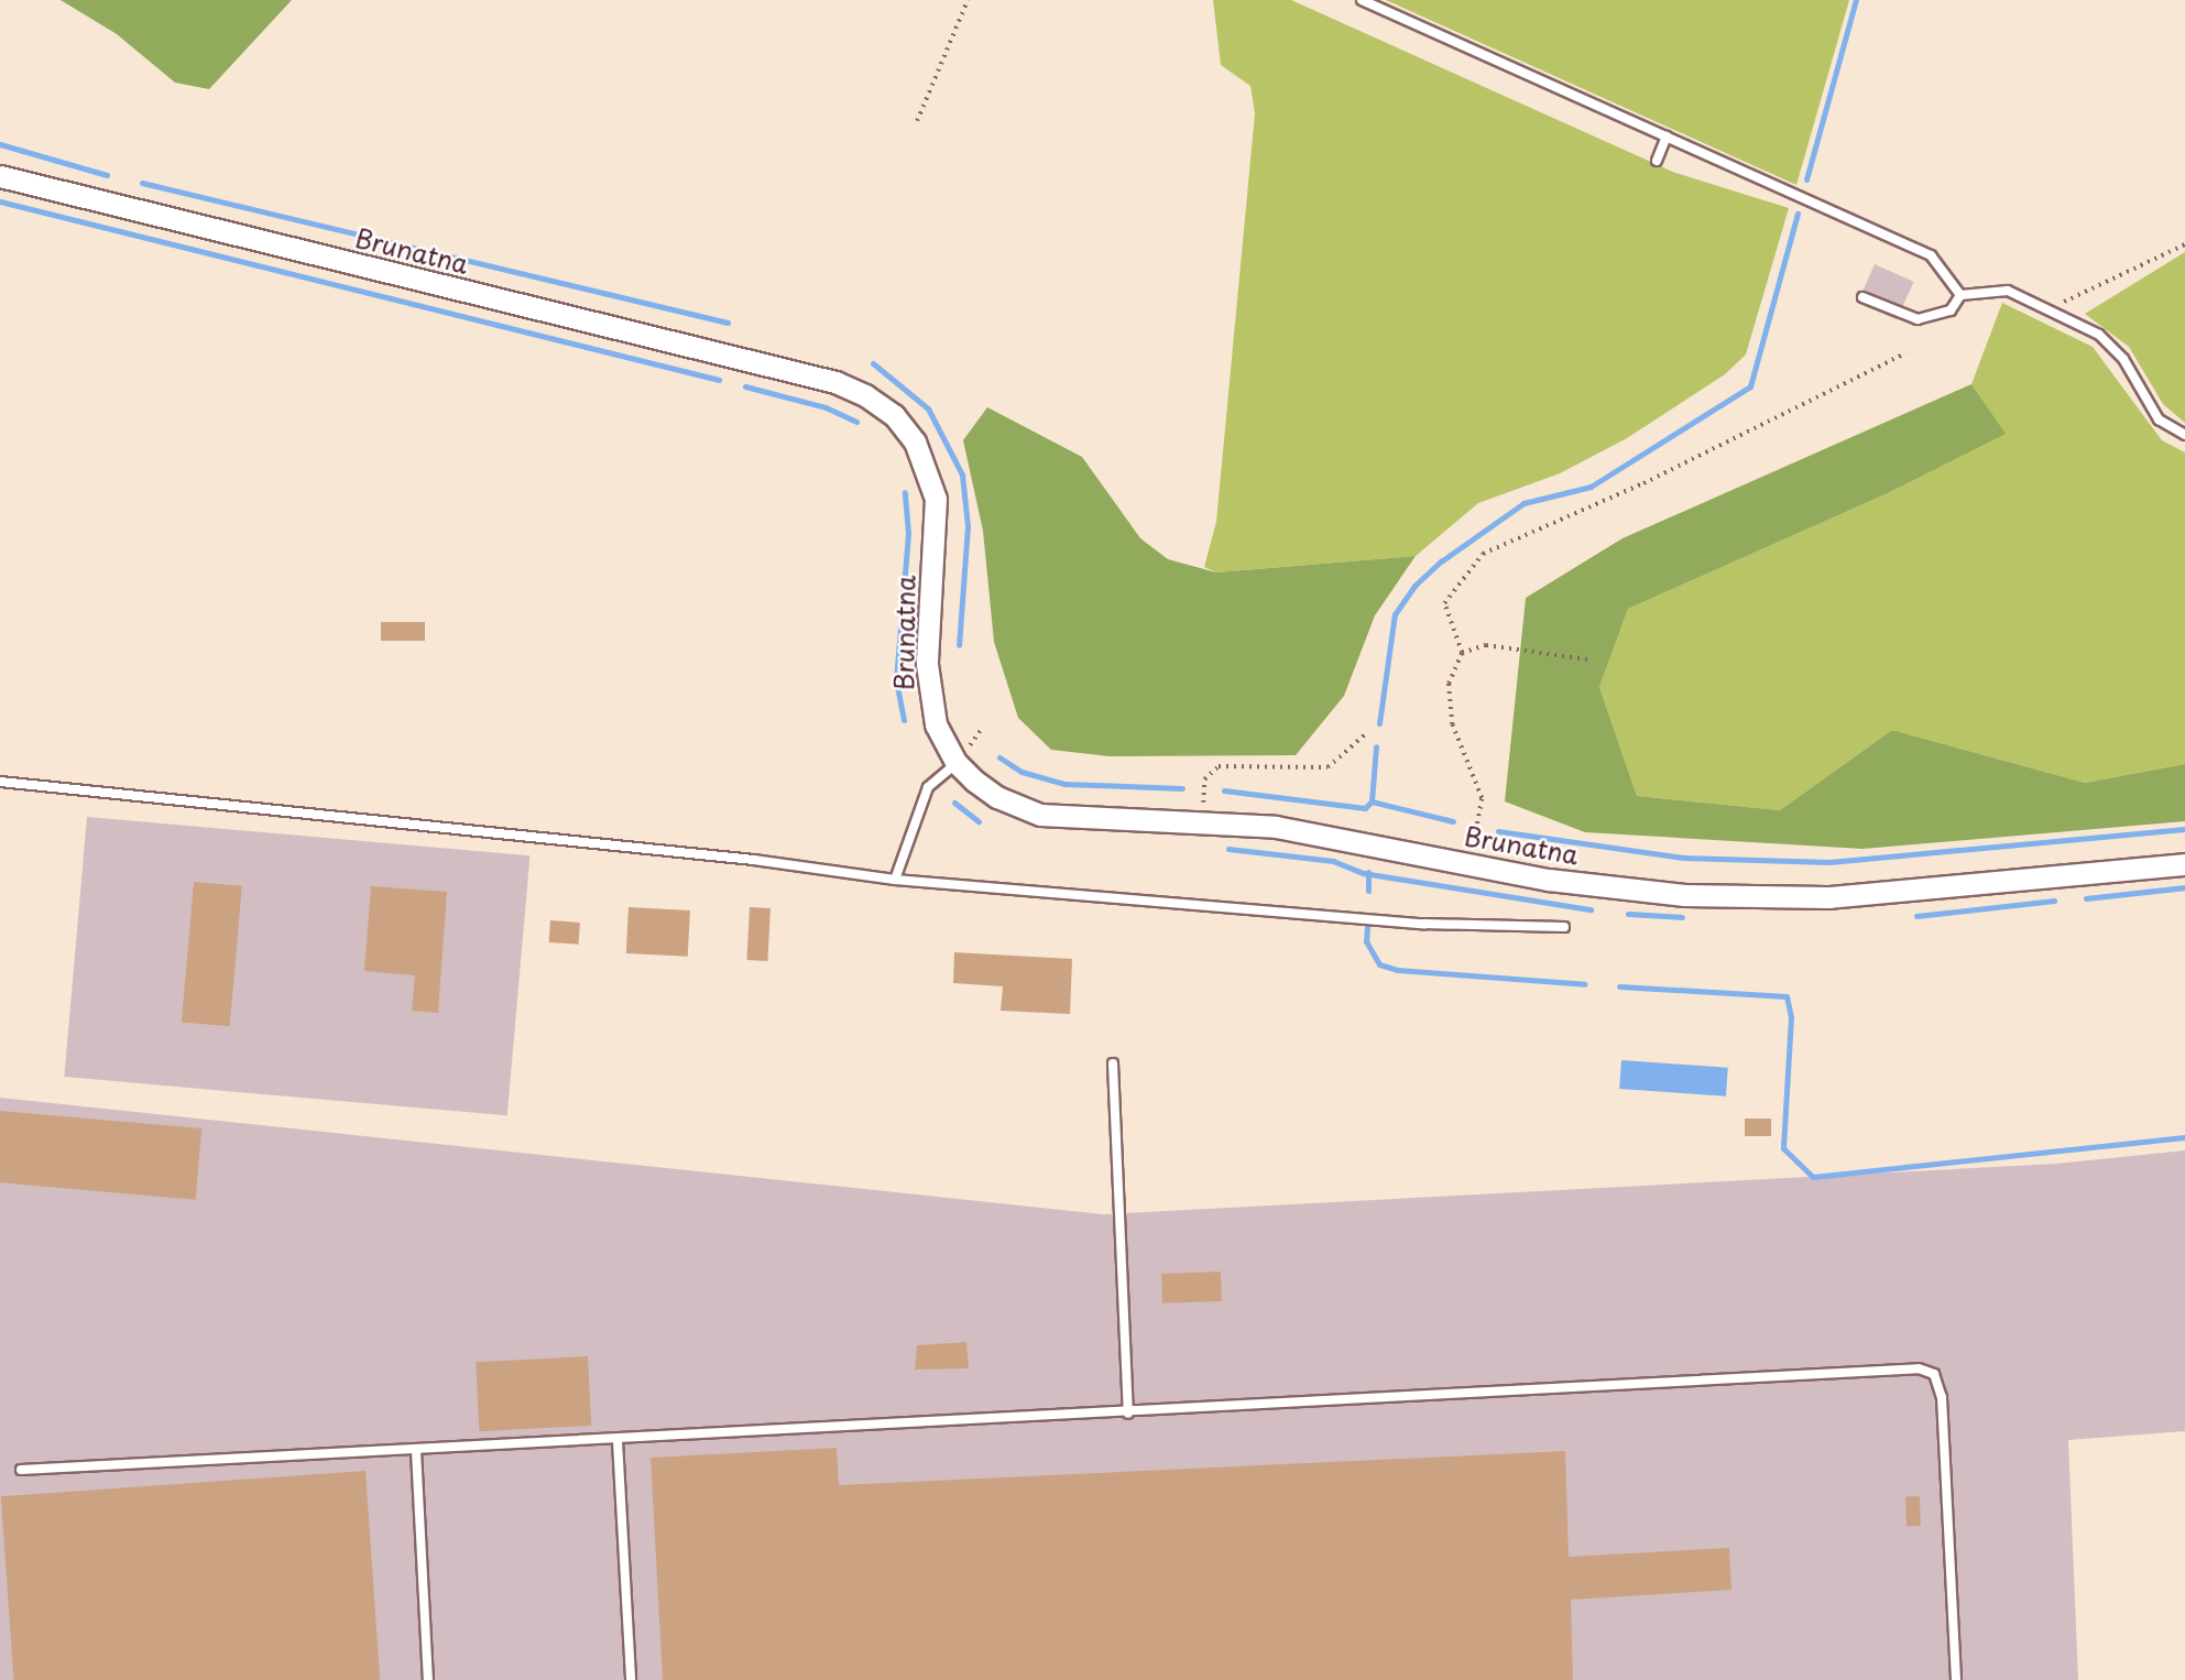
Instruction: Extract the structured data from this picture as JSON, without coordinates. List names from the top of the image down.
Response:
{
  "streets": {
    "street": ["Brunatna"]
  }
}
